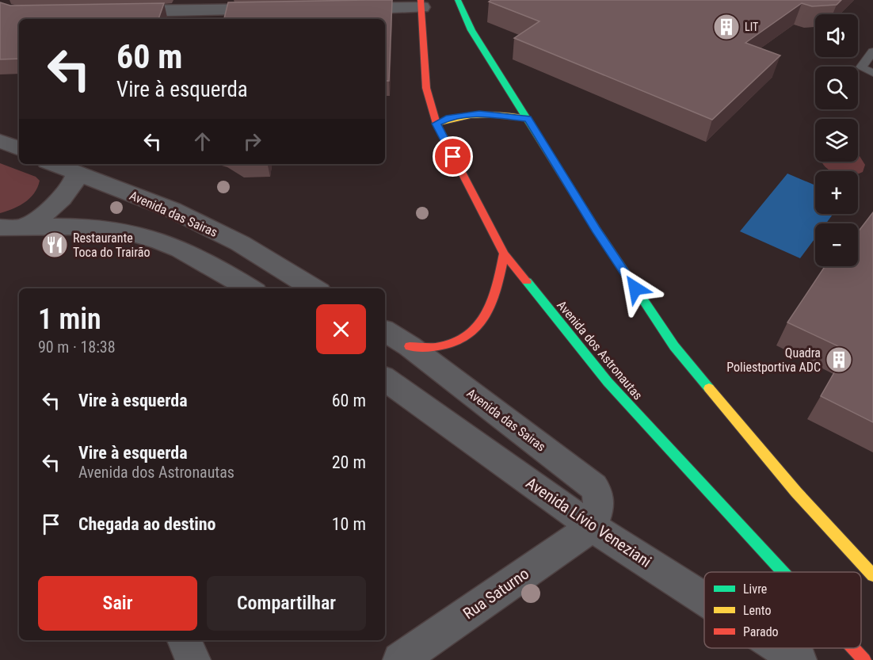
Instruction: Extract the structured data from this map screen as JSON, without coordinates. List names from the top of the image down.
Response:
{
  "streets": {
    "main road": ["Avenida dos Astronautas"],
    "street": ["Avenida das Sairas", "Avenida Lívio Veneziani", "Rua Saturno"]
  },
  "crossings": [
    ["Avenida das Sairas", "Avenida Lívio Veneziani"],
    ["Avenida das Sairas", "Rua Saturno"],
    ["Avenida Lívio Veneziani", "Rua Saturno"]
  ],
  "places": {
    "building": ["LIT", "Quadra Poliestportiva ADC"],
    "restaurant": ["Restaurante Toca do Trairão"]
  },
  "legend": ["Livre", "Lento", "Parado"],
  "page": {
    "map_buttons": ["+", "−"],
    "turn": ["60 m", "Vire à esquerda"],
    "heading": ["1 min", "90 m · 18:38"],
    "list": [
      {
        "name": "Vire à esquerda",
        "value": "60 m"
      },
      {
        "name": "Vire à esquerda",
        "note": "Avenida dos Astronautas",
        "value": "20 m"
      },
      {
        "name": "Chegada ao destino",
        "value": "10 m"
      }
    ],
    "buttons": ["Sair", "Compartilhar"]
  }
}
